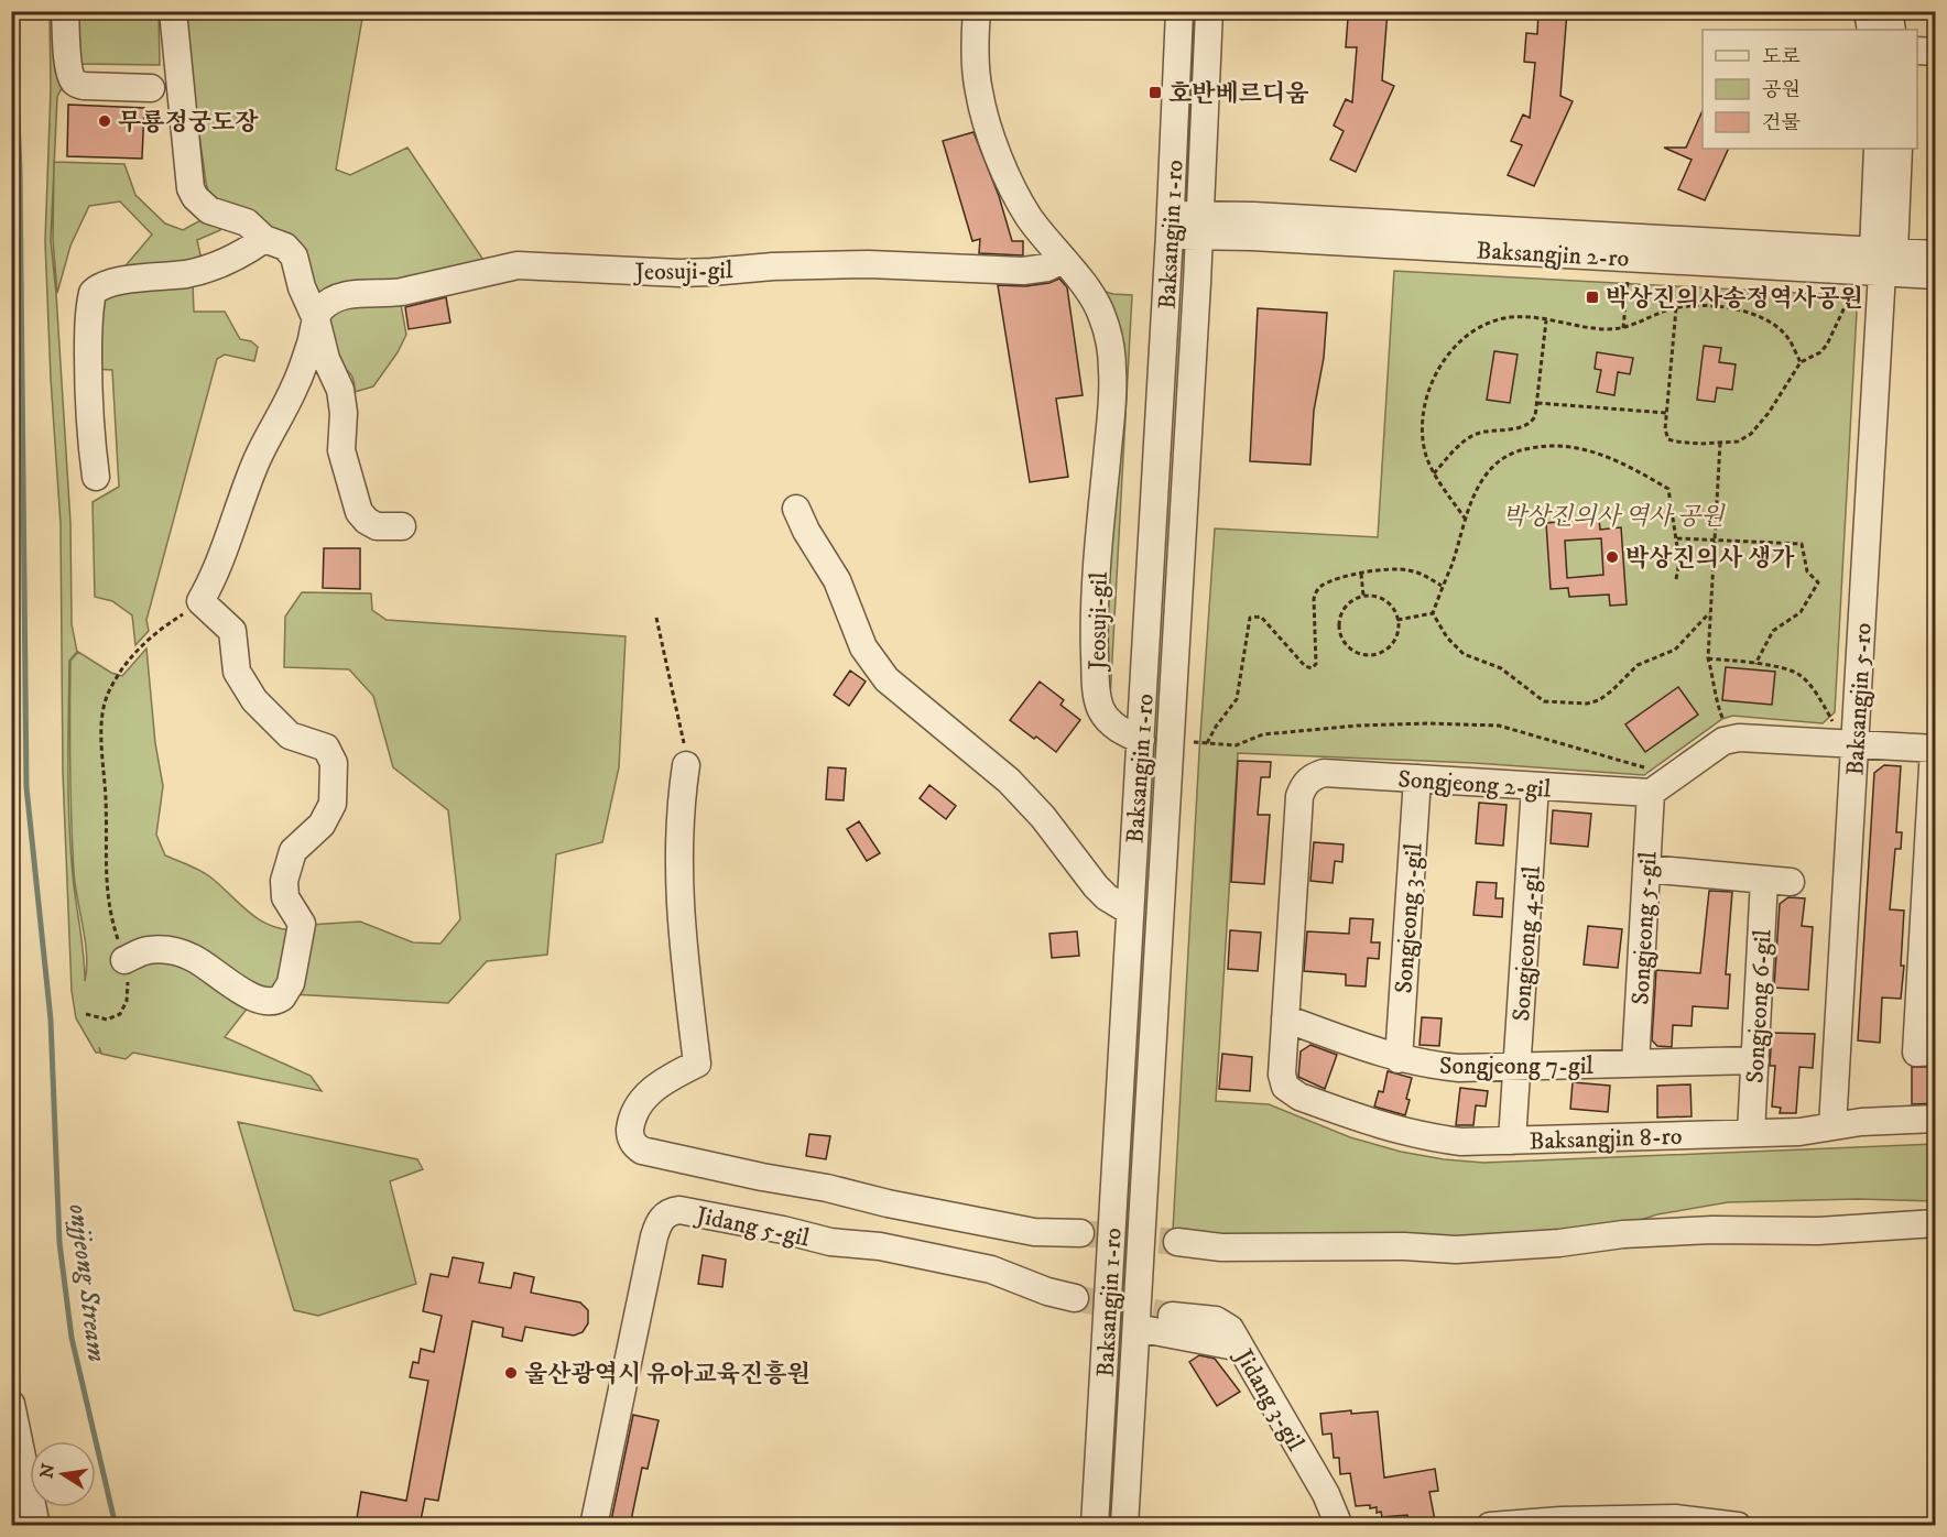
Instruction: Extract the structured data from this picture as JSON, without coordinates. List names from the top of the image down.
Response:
{
  "streets": {
    "street": [
      "Baksangjin 1-ro",
      "Baksangjin 2-ro",
      "Jeosuji-gil",
      "Baksangjin 5-ro",
      "Songjeong 2-gil",
      "Songjeong 3-gil",
      "Songjeong 5-gil",
      "Songjeong 4-gil",
      "Songjeong 6-gil",
      "Songjeong 7-gil",
      "Baksangjin 8-ro",
      "Jidang 5-gil",
      "Jidang 3-gil"
    ]
  },
  "crossings": [
    ["Baksangjin 1-ro", "Baksangjin 2-ro"],
    ["Baksangjin 1-ro", "Jeosuji-gil"],
    ["Baksangjin 2-ro", "Baksangjin 5-ro"],
    ["Baksangjin 5-ro", "Baksangjin 8-ro"],
    ["Songjeong 2-gil", "Songjeong 3-gil"],
    ["Songjeong 2-gil", "Songjeong 5-gil"],
    ["Songjeong 2-gil", "Songjeong 4-gil"],
    ["Songjeong 2-gil", "Songjeong 7-gil"],
    ["Songjeong 2-gil", "Baksangjin 8-ro"],
    ["Songjeong 3-gil", "Songjeong 7-gil"],
    ["Songjeong 5-gil", "Songjeong 7-gil"],
    ["Songjeong 4-gil", "Songjeong 7-gil"],
    ["Songjeong 4-gil", "Baksangjin 8-ro"],
    ["Songjeong 6-gil", "Songjeong 7-gil"],
    ["Songjeong 6-gil", "Baksangjin 8-ro"]
  ],
  "water": ["onjjeong Stream"],
  "parks": ["박상진의사 역사 공원"],
  "places": {
    "transit": ["호반베르디움", "박상진의사송정역사공원"],
    "other": ["무룡정궁도장", "박상진의사 생가", "울산광역시 유아교육진흥원"]
  },
  "legend": ["도로", "공원", "건물"],
  "north": "left"
}
